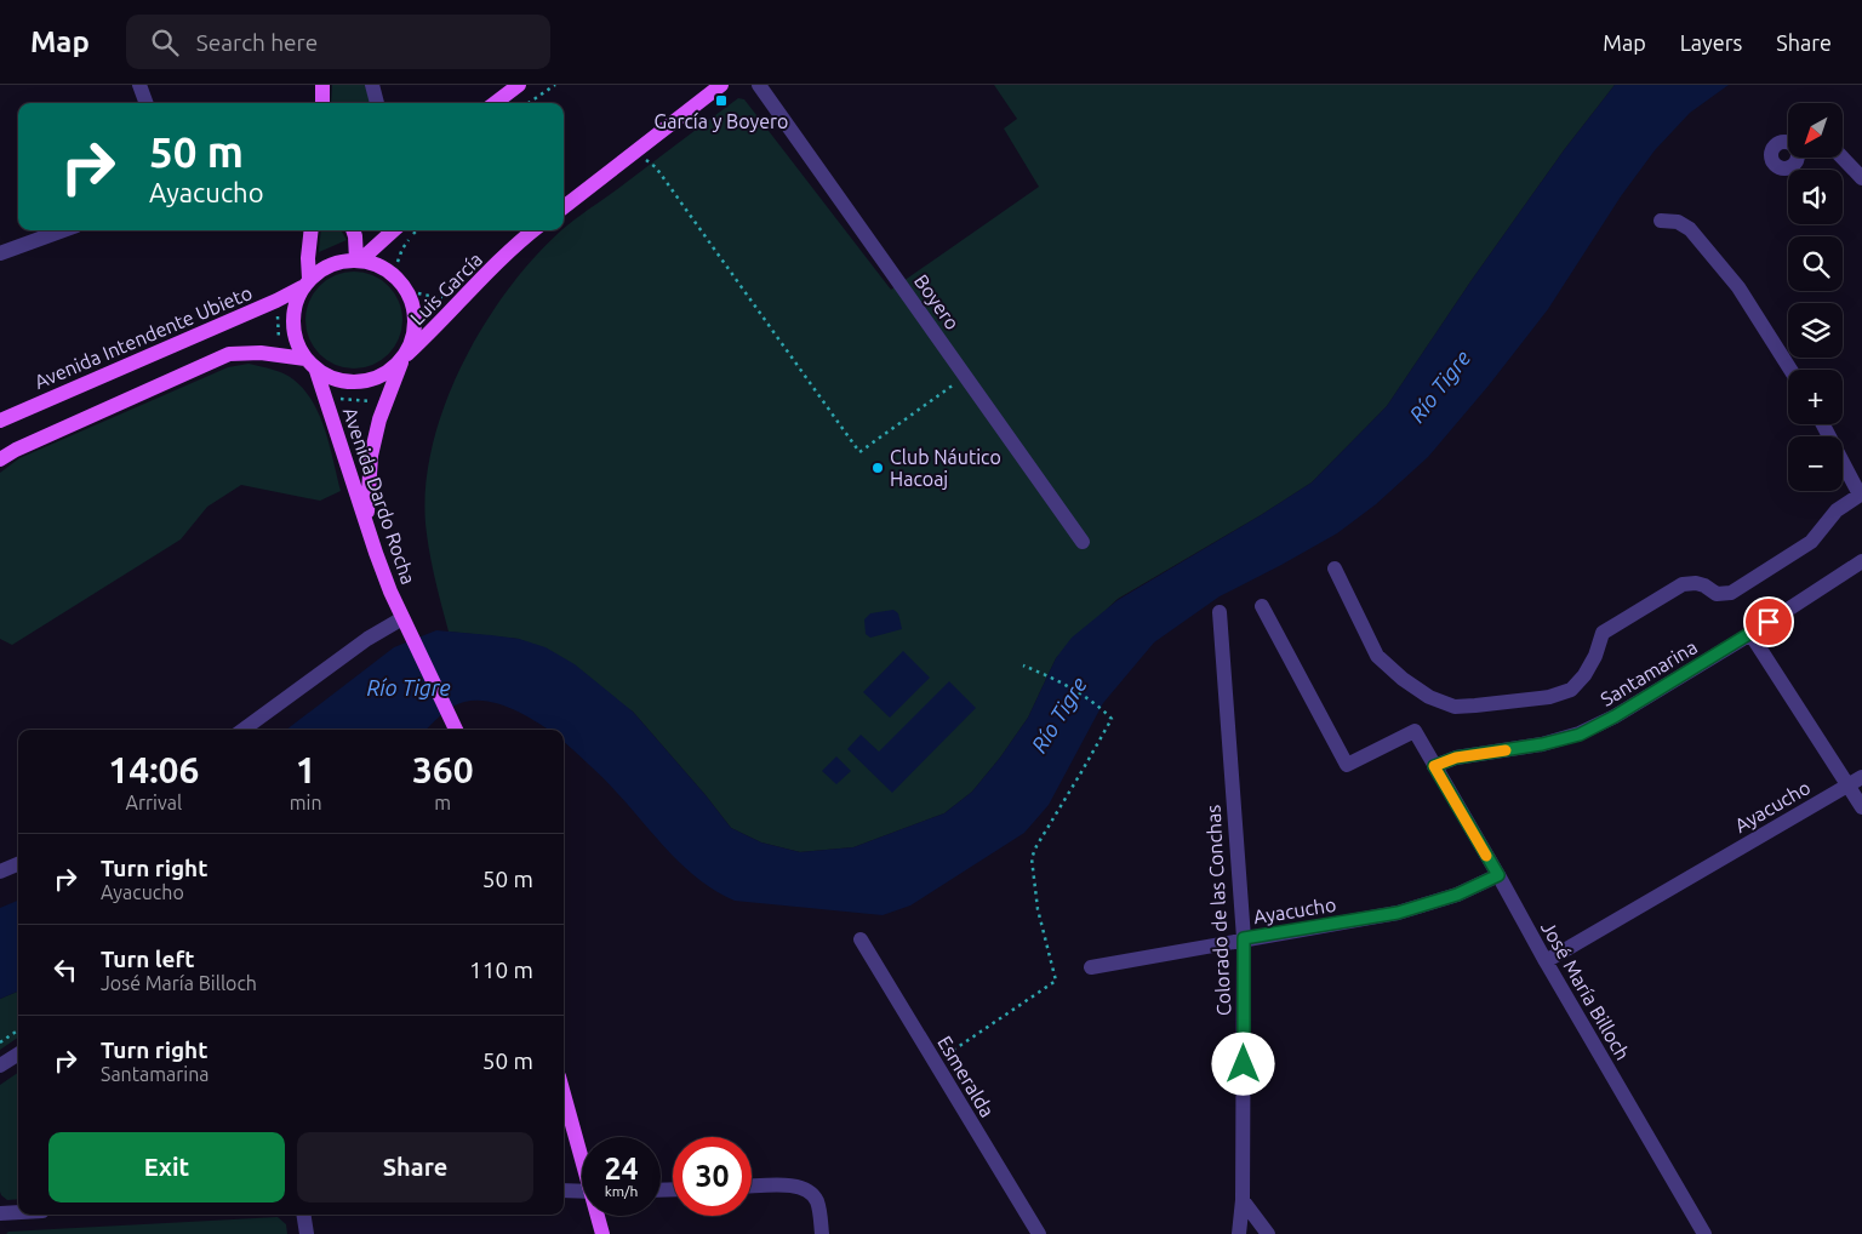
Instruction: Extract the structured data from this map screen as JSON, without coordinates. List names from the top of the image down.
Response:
{
  "streets": {
    "main road": ["Luis García", "Avenida Intendente Ubieto", "Avenida Dardo Rocha"],
    "street": [
      "Boyero",
      "Santamarina",
      "Ayacucho",
      "Colorado de las Conchas",
      "José María Billoch",
      "Esmeralda"
    ]
  },
  "crossings": [
    ["Luis García", "Avenida Intendente Ubieto"],
    ["Luis García", "Avenida Dardo Rocha"],
    ["Avenida Intendente Ubieto", "Avenida Dardo Rocha"],
    ["Santamarina", "José María Billoch"],
    ["Ayacucho", "Colorado de las Conchas"],
    ["Ayacucho", "José María Billoch"]
  ],
  "water": ["Río Tigre"],
  "places": {
    "transit": ["García y Boyero"],
    "other": ["Club Náutico Hacoaj"]
  },
  "north": "bottom left",
  "page": {
    "header": "Map",
    "search": "Search here",
    "nav": ["Map", "Layers", "Share"],
    "map_buttons": ["+", "−"],
    "turn": ["50 m", "Ayacucho"],
    "eta": [
      "14:06",
      "Arrival",
      "1",
      "min",
      "360",
      "m"
    ],
    "list": [
      {
        "name": "Turn right",
        "note": "Ayacucho",
        "value": "50 m"
      },
      {
        "name": "Turn left",
        "note": "José María Billoch",
        "value": "110 m"
      },
      {
        "name": "Turn right",
        "note": "Santamarina",
        "value": "50 m"
      }
    ],
    "buttons": ["Exit", "Share"],
    "speed": "24 km/h",
    "limit": "30"
  }
}
